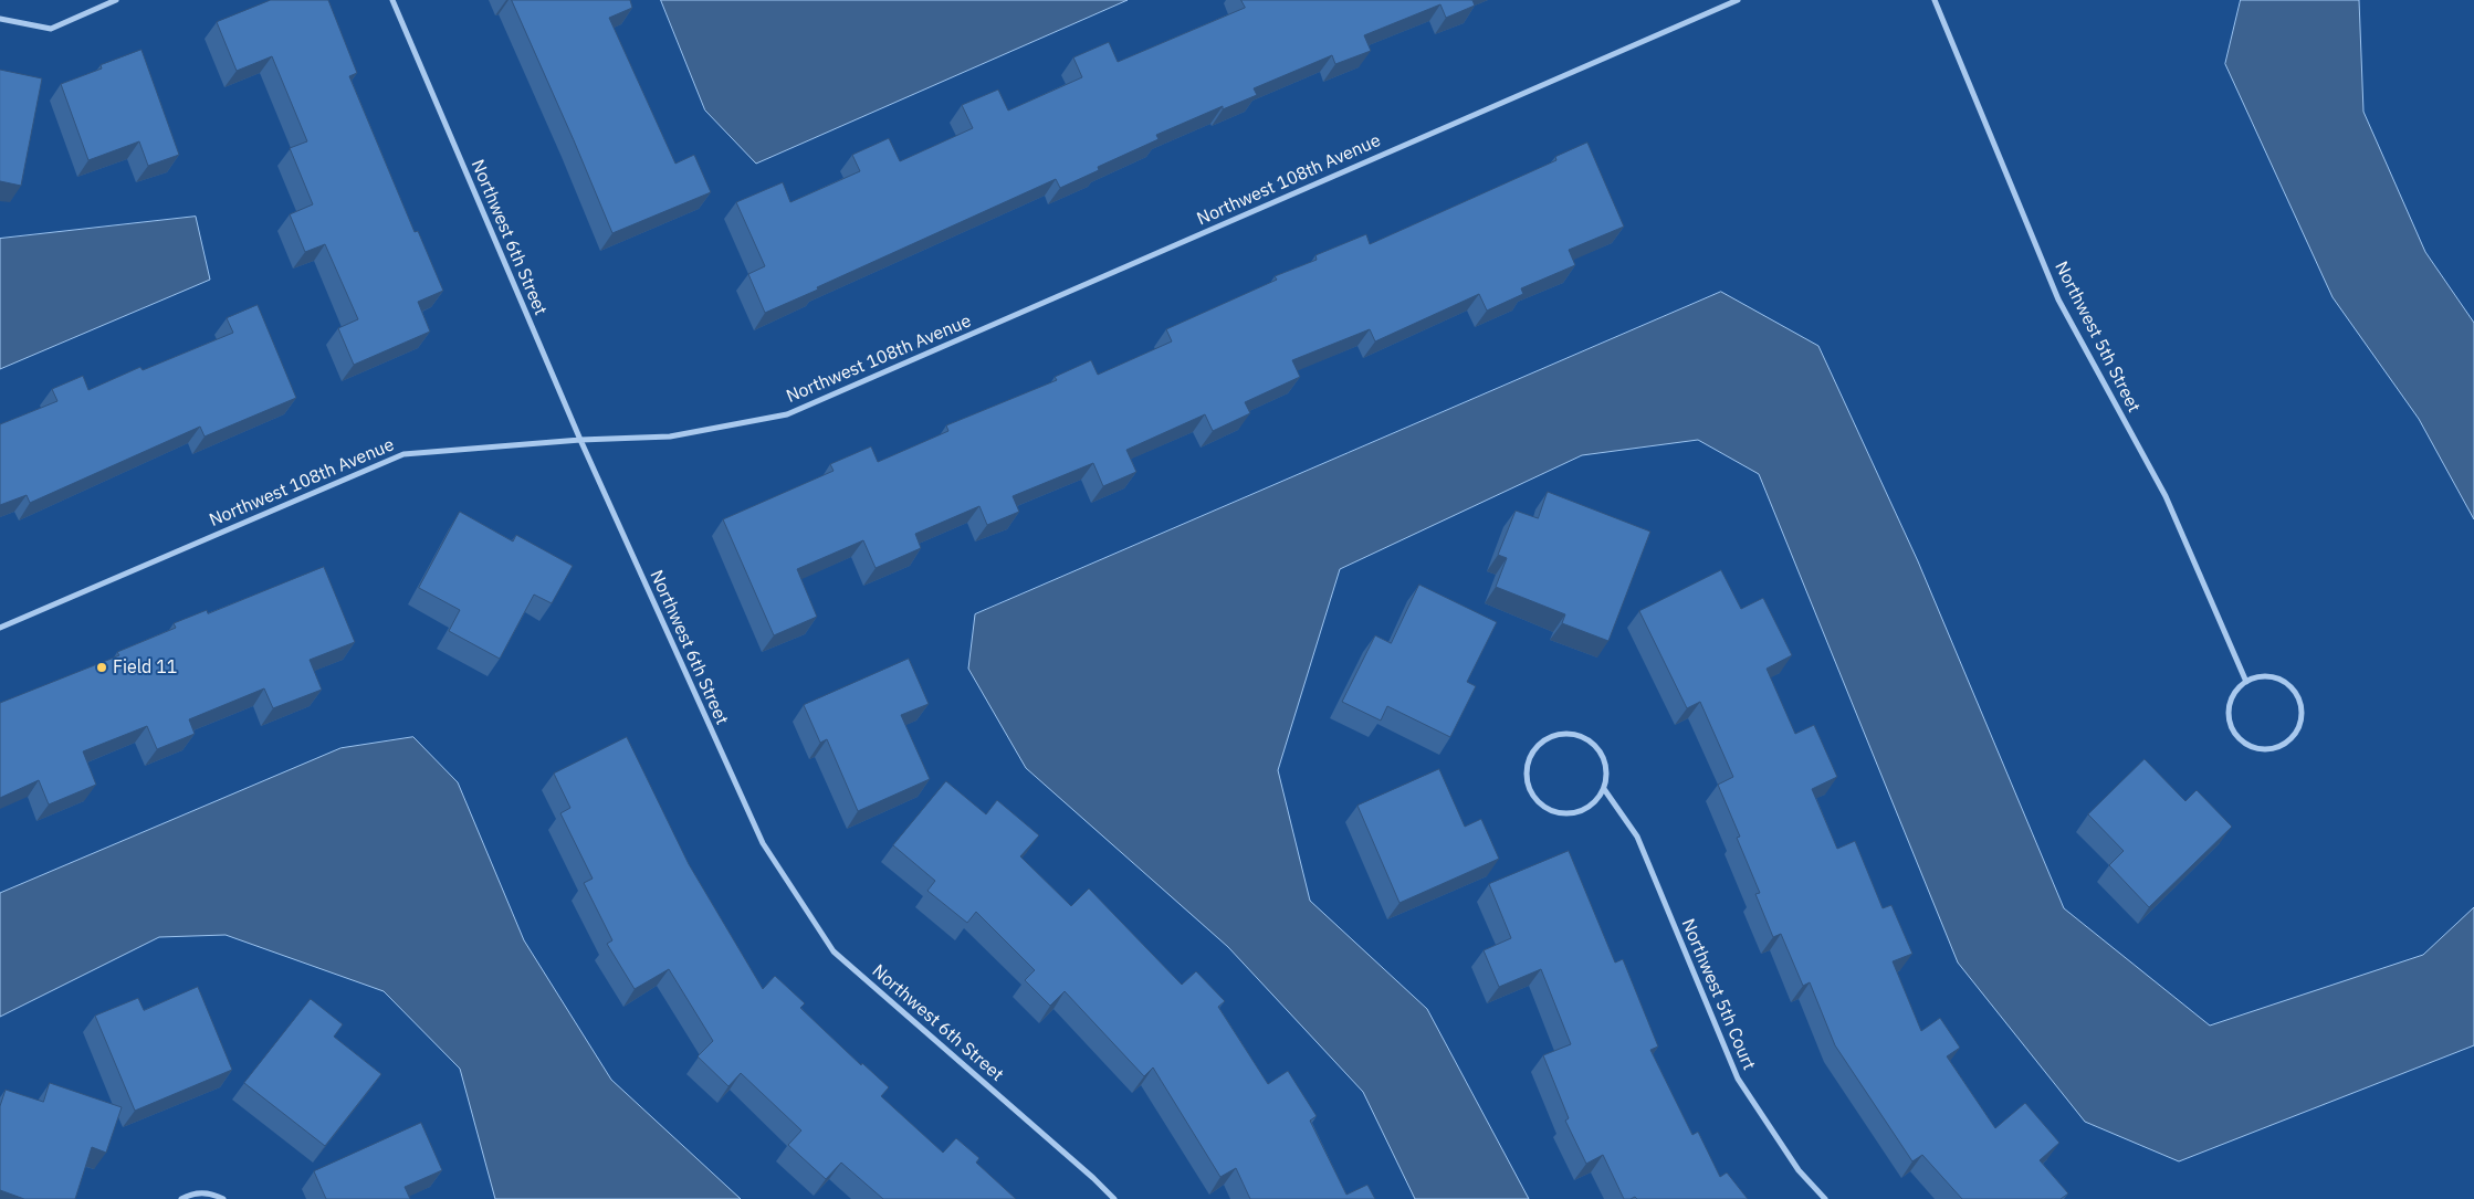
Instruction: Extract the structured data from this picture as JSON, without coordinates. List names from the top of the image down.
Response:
{
  "streets": {
    "street": [
      "Northwest 108th Avenue",
      "Northwest 6th Street",
      "Northwest 5th Street",
      "Northwest 5th Court"
    ]
  },
  "crossings": [
    ["Northwest 108th Avenue", "Northwest 6th Street"]
  ],
  "places": ["Field 11"]
}
